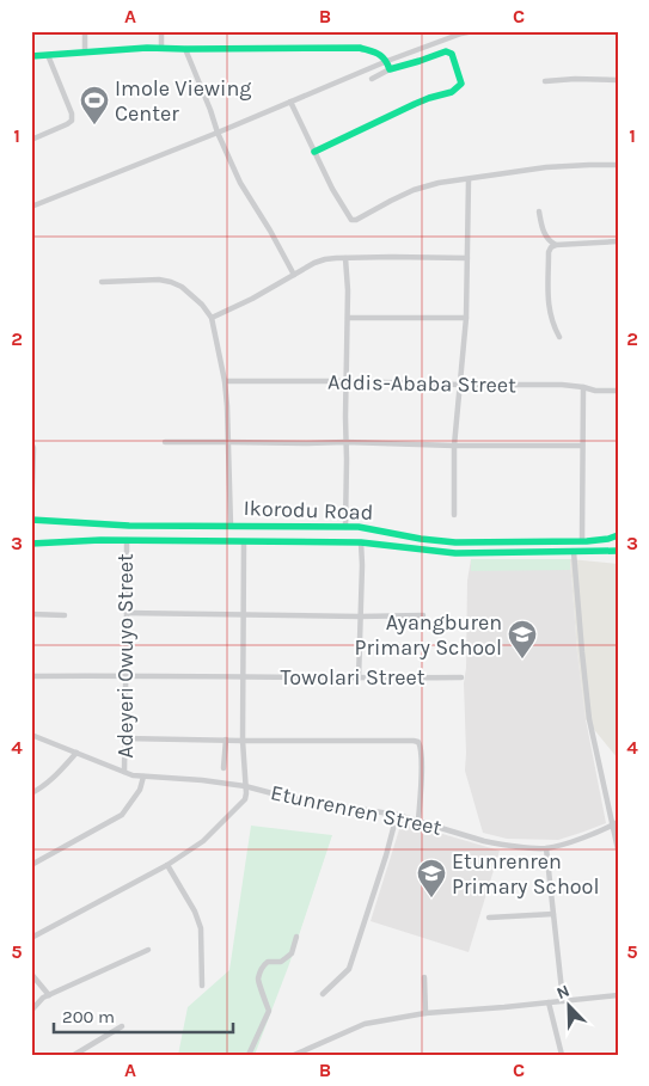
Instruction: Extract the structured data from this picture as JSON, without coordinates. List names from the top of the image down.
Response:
{
  "streets": {
    "main road": ["Ikorodu Road"],
    "street": [
      "Addis-Ababa Street",
      "Adeyeri Owuyo Street",
      "Towolari Street",
      "Etunrenren Street"
    ]
  },
  "crossings": [
    ["Ikorodu Road", "Adeyeri Owuyo Street"],
    ["Adeyeri Owuyo Street", "Towolari Street"],
    ["Adeyeri Owuyo Street", "Etunrenren Street"]
  ],
  "places": {
    "sports": ["Imole Viewing Center"],
    "school or university": ["Ayangburen Primary School", "Etunrenren Primary School"]
  },
  "scale_bar": "200 m",
  "north": "top left",
  "grid": {
    "columns": ["A", "B", "C"],
    "rows": [
      "1",
      "2",
      "3",
      "4",
      "5"
    ]
  }
}
